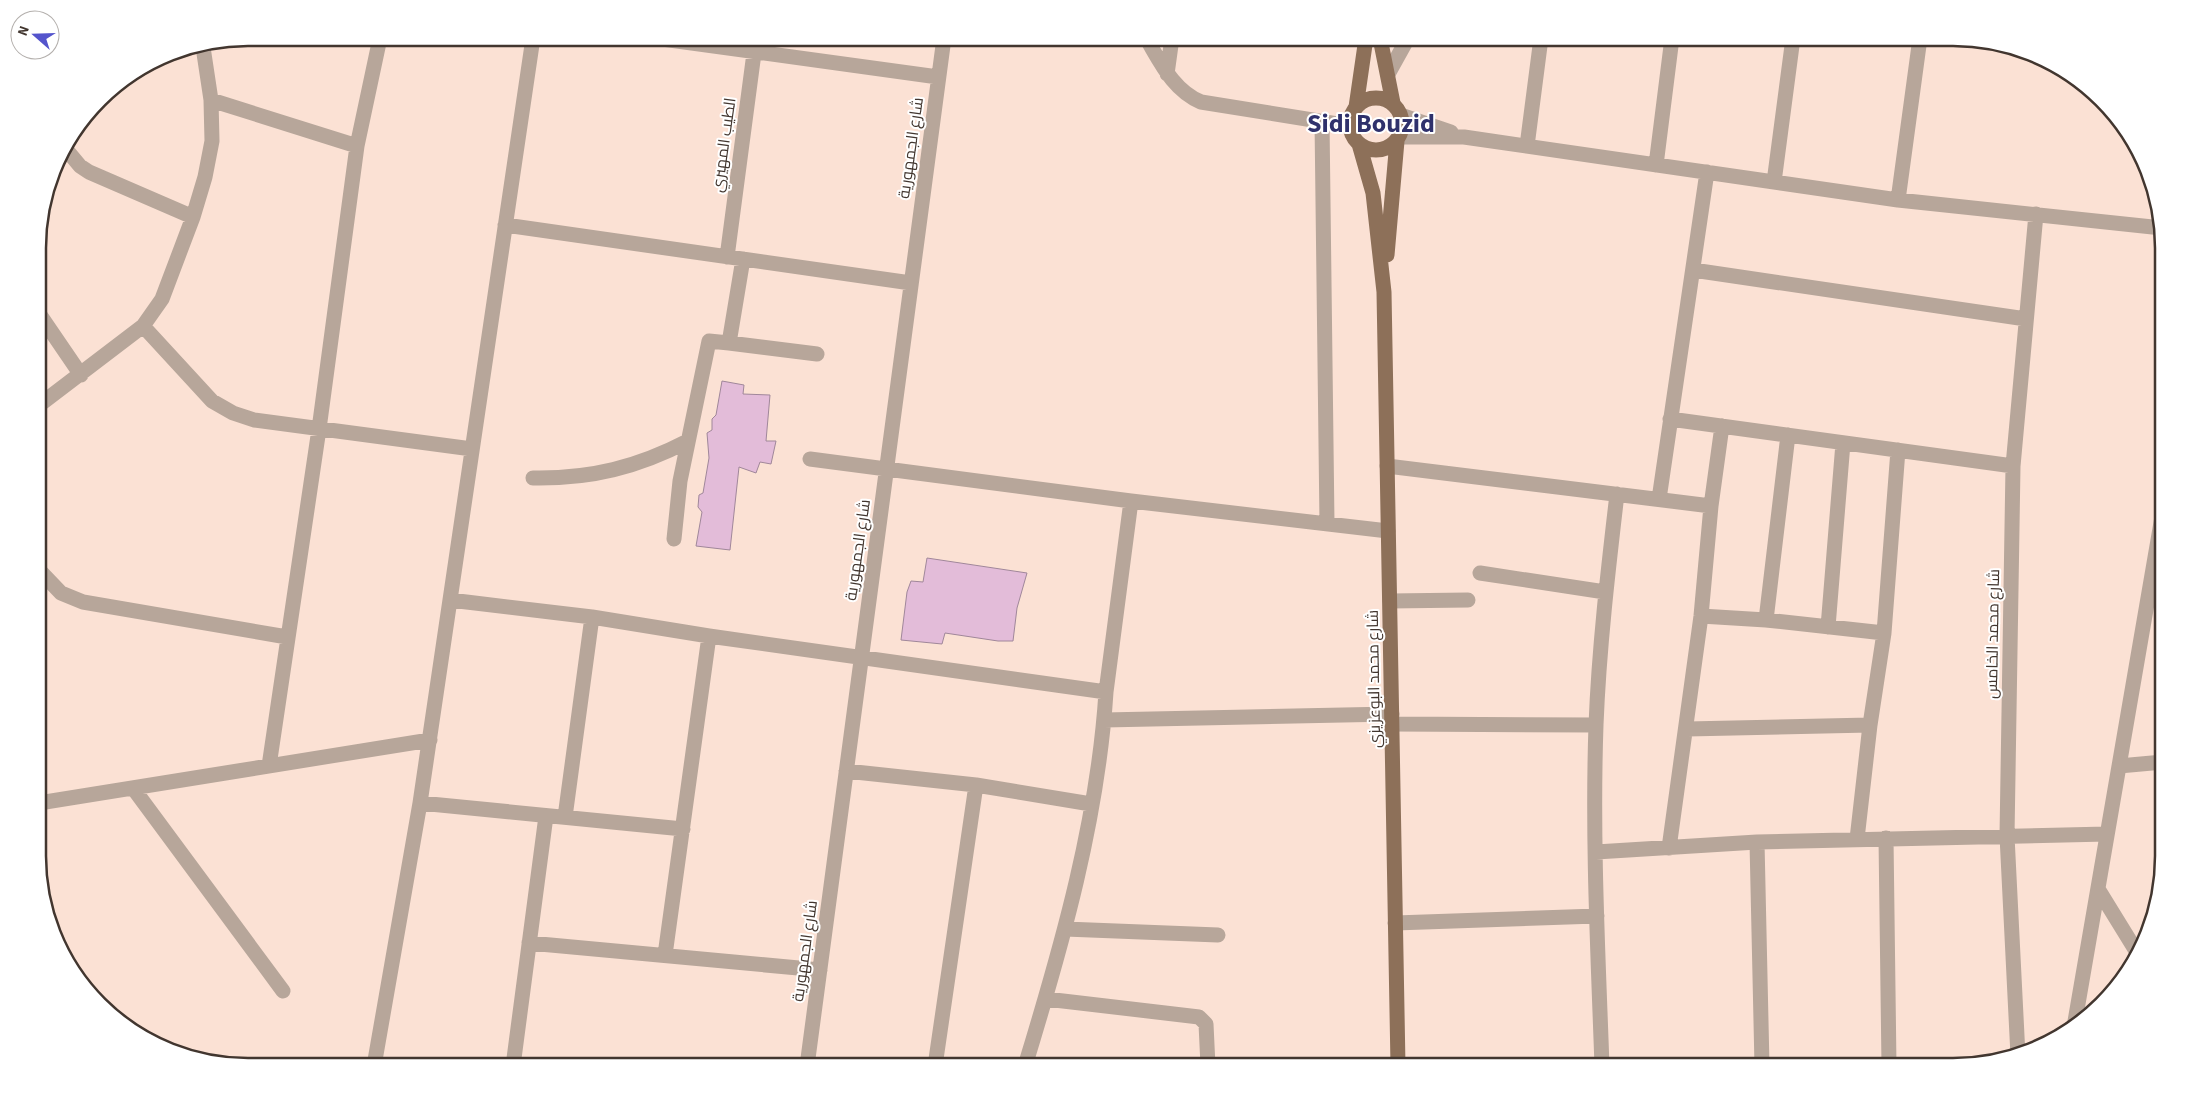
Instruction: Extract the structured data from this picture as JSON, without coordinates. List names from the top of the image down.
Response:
{
  "streets": {
    "main road": ["شارع محمد البوعزيزي"],
    "street": ["الطيب المهيري", "شارع الجمهورية", "شارع محمد الخامس"]
  },
  "districts": ["Sidi Bouzid"],
  "north": "left"
}
